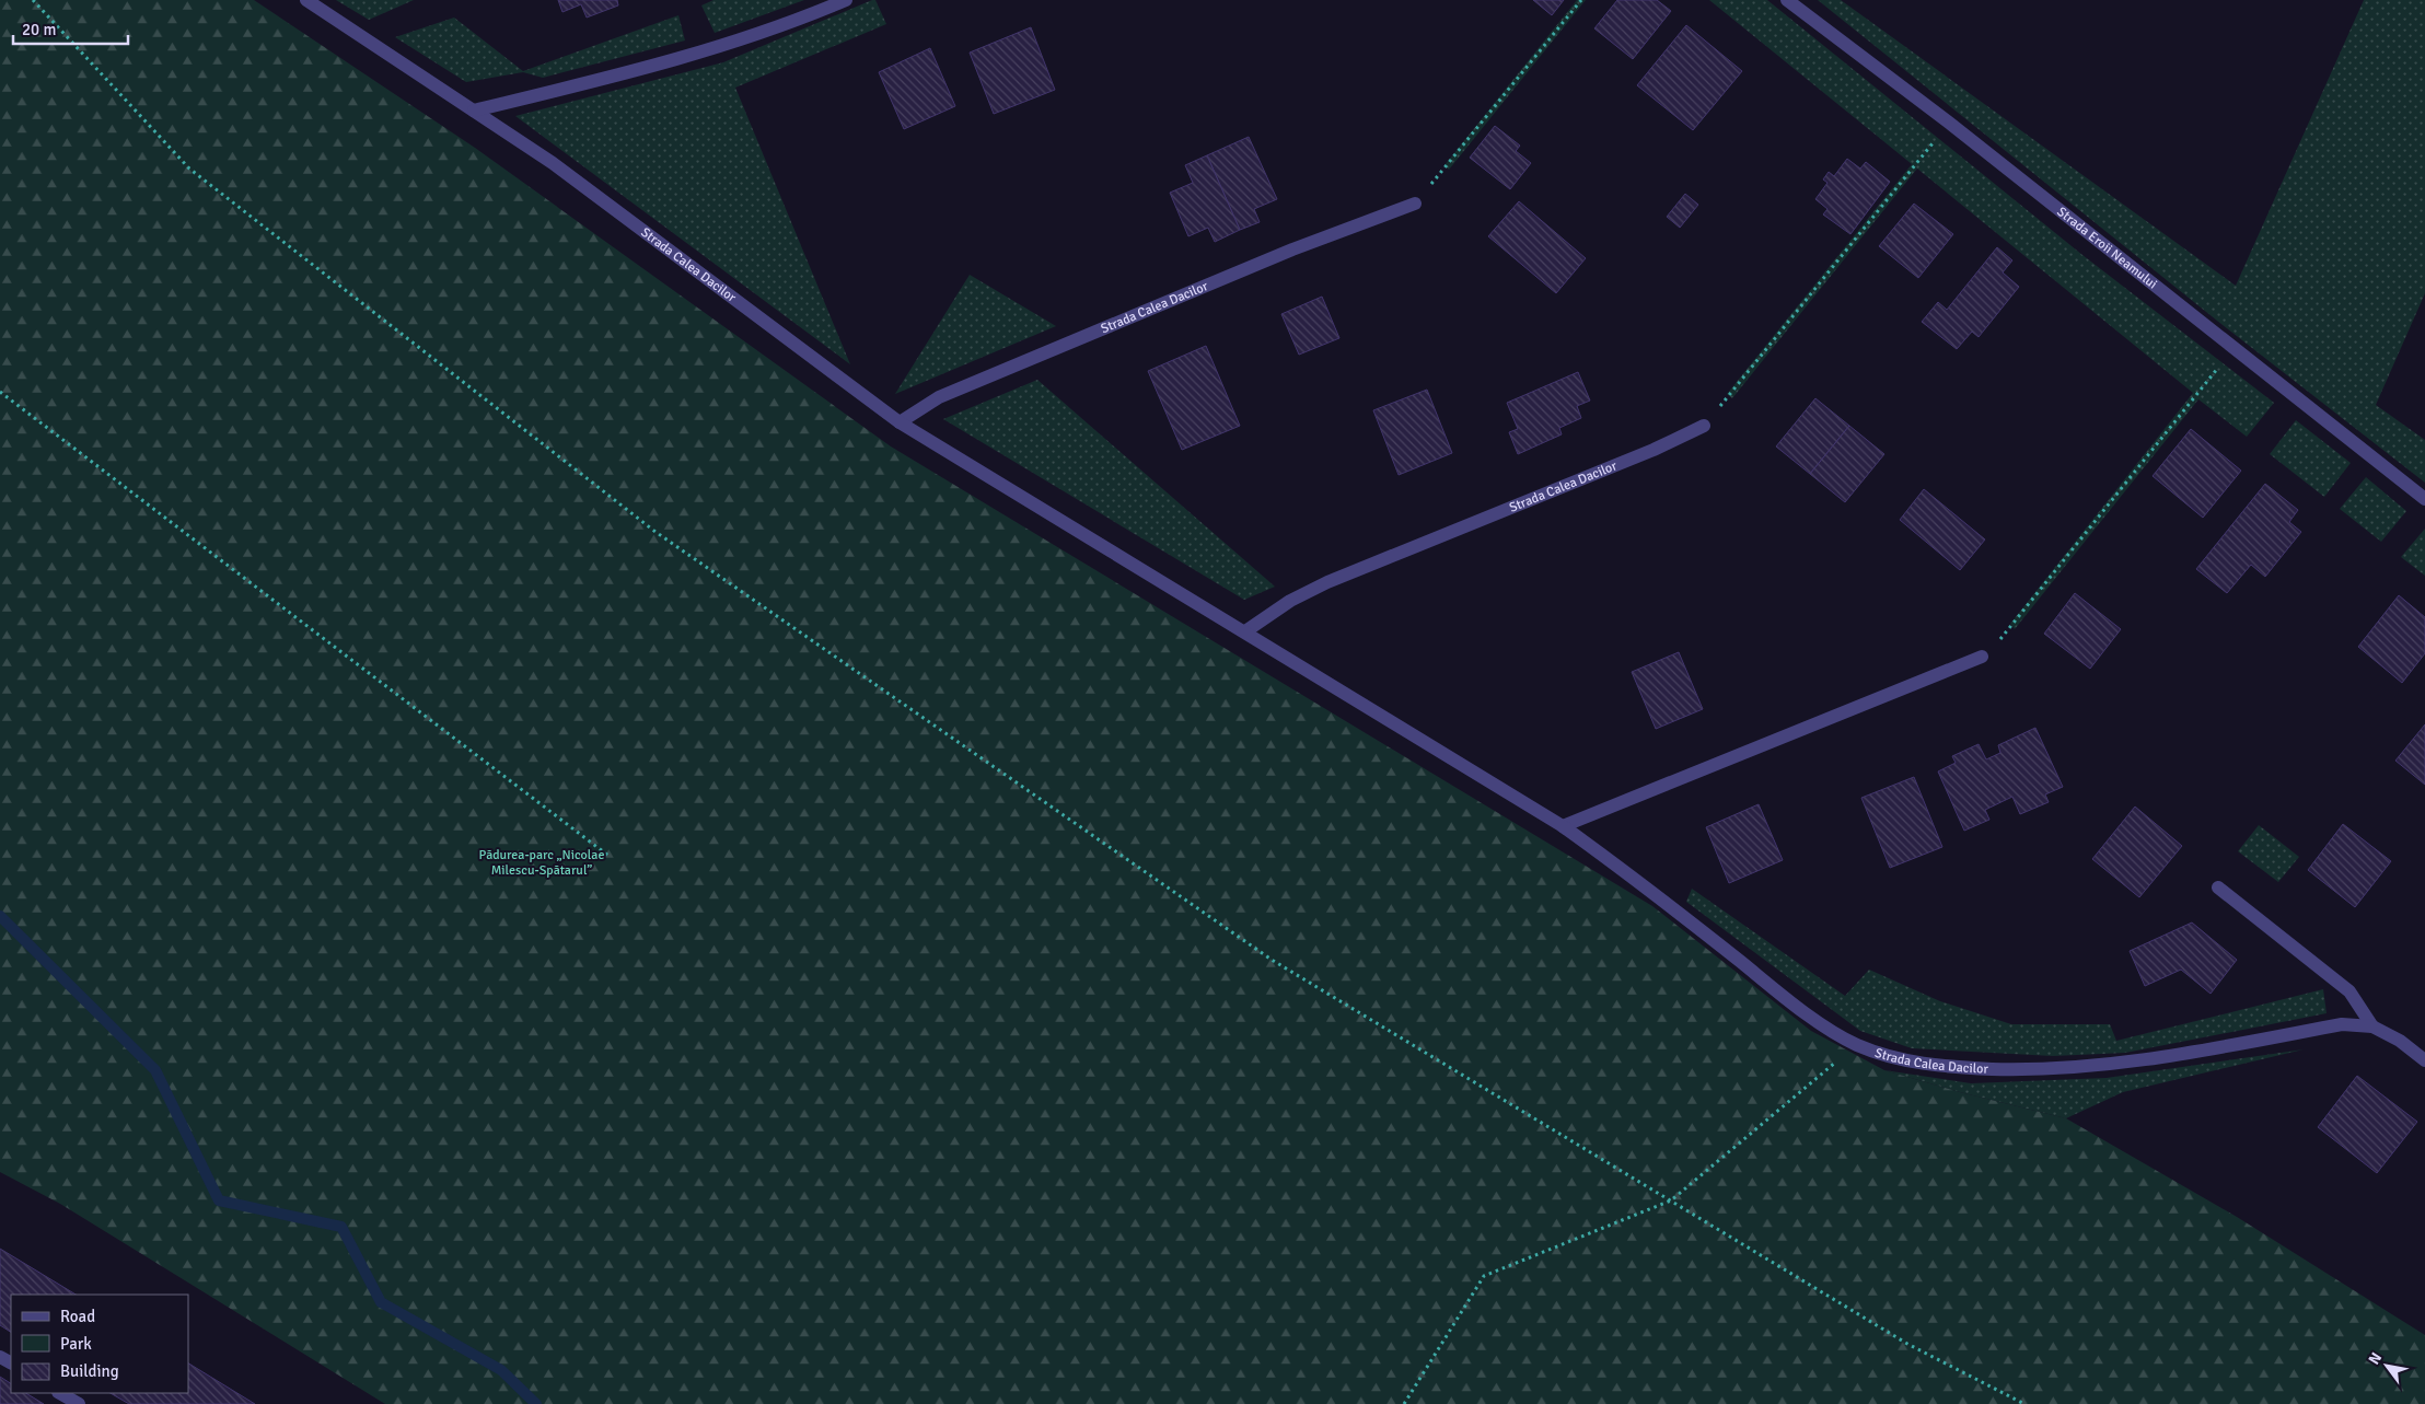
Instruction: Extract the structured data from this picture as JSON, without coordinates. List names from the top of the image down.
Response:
{
  "streets": {
    "street": ["Strada Eroii Neamului", "Strada Calea Dacilor"]
  },
  "parks": ["Pădurea-parc „Nicolae Milescu-Spătarul”"],
  "legend": ["Road", "Park", "Building"],
  "scale_bar": "20 m",
  "north": "top left"
}
